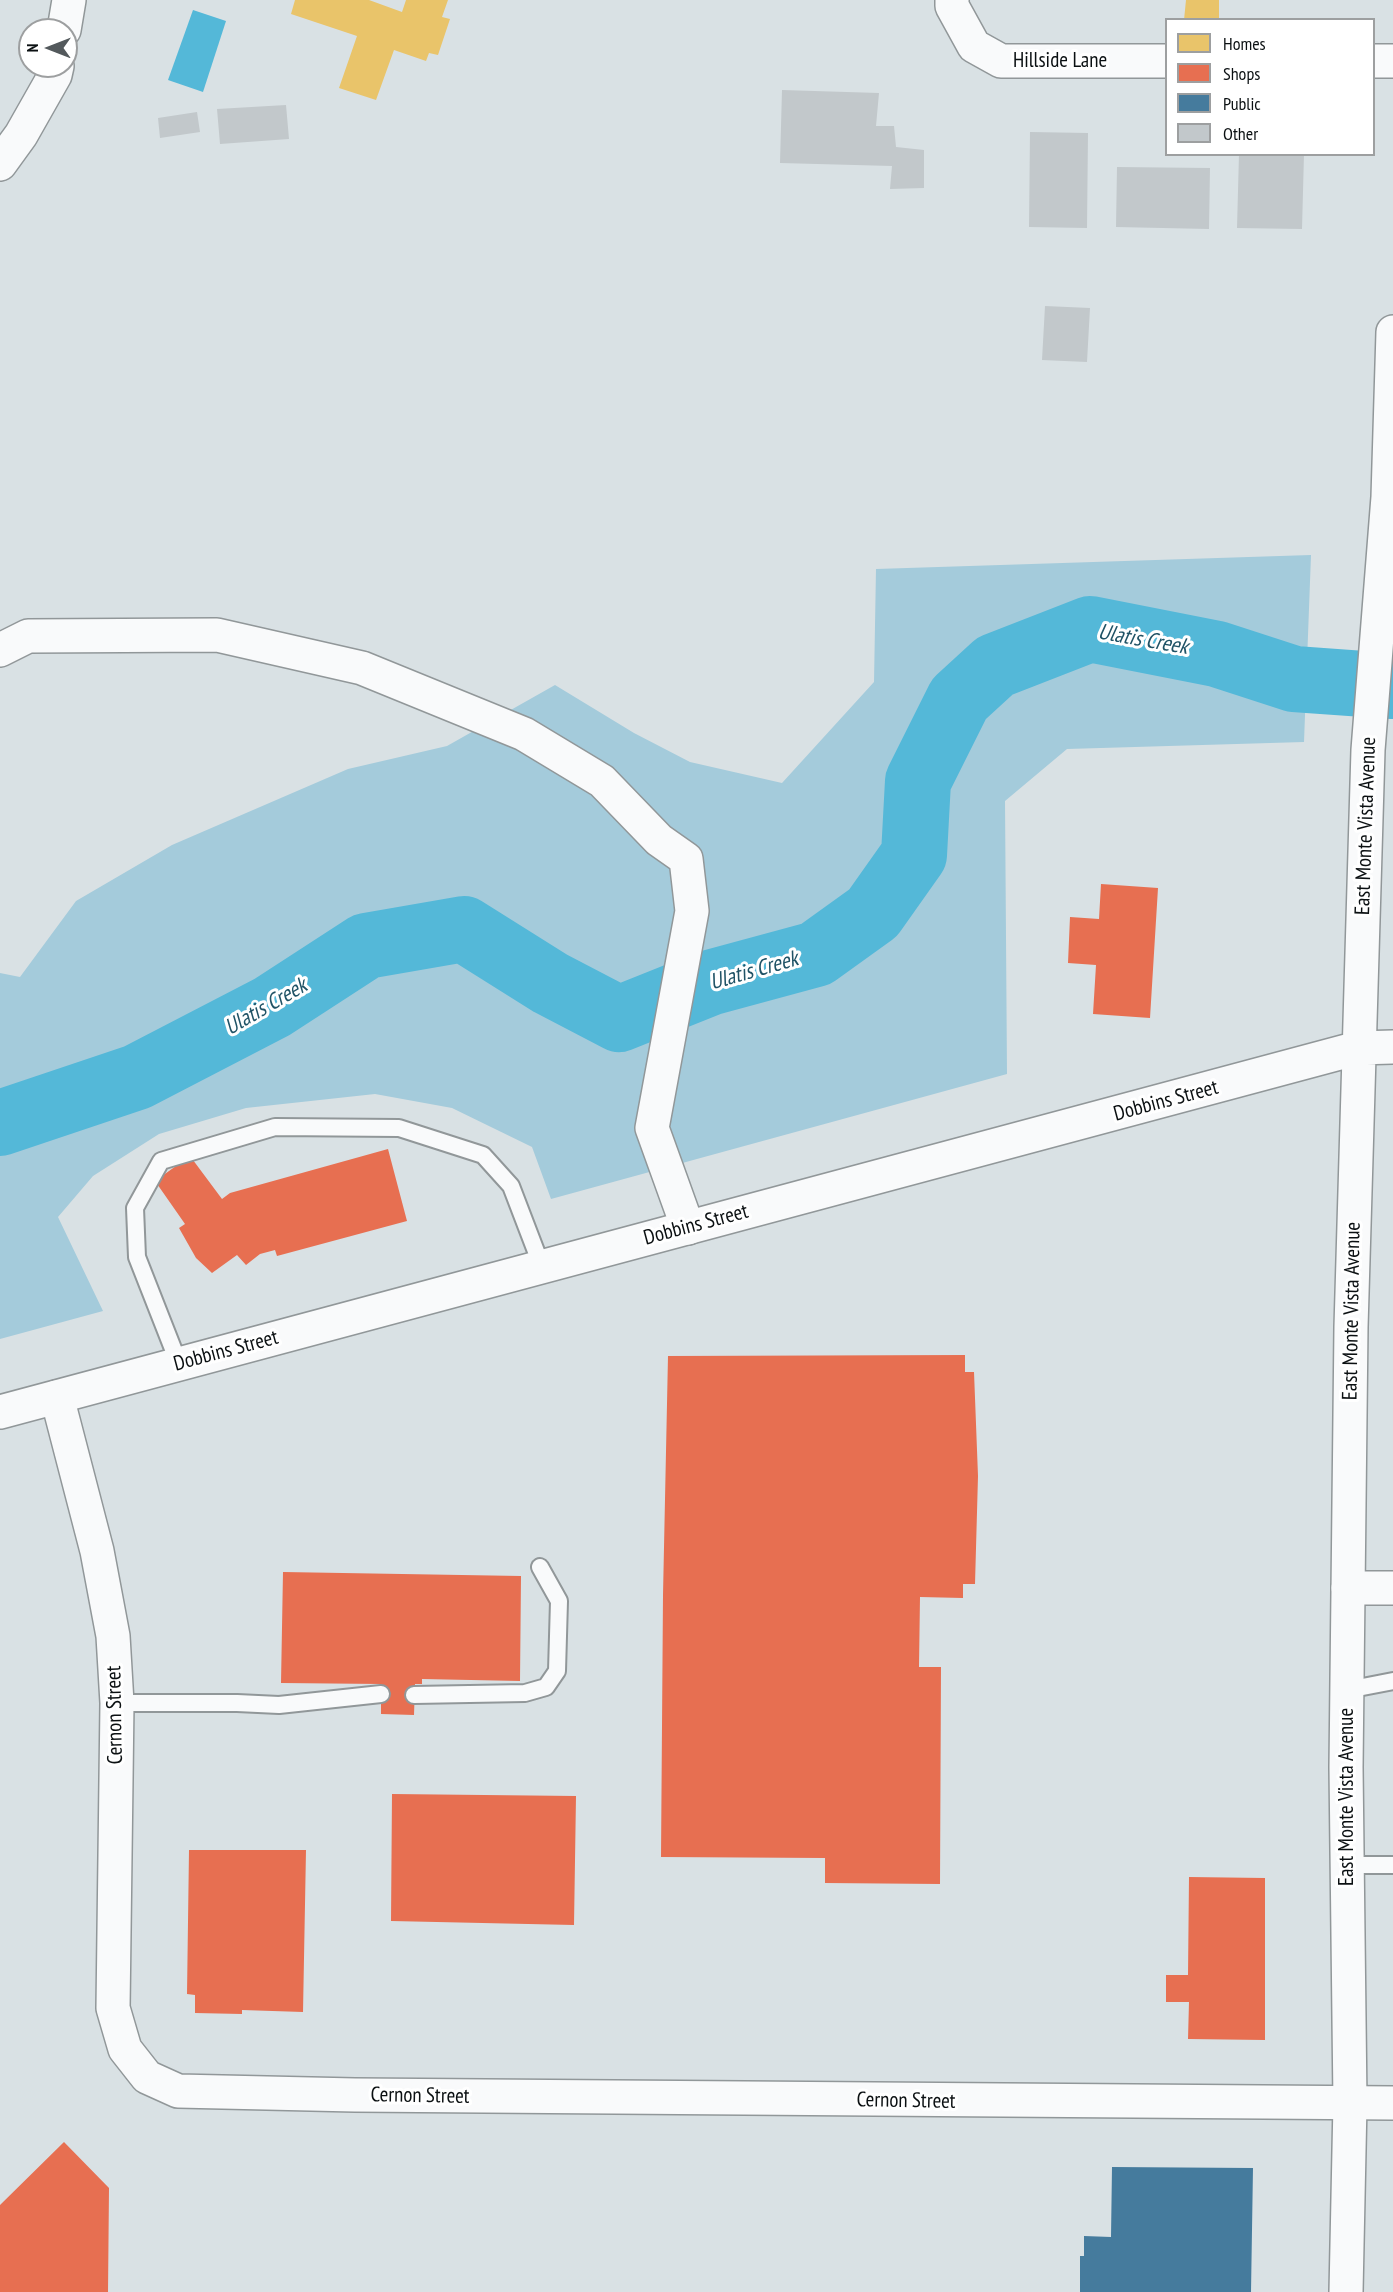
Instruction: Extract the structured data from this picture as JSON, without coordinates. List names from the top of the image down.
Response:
{
  "streets": {
    "street": [
      "Hillside Lane",
      "East Monte Vista Avenue",
      "Dobbins Street",
      "Cernon Street"
    ]
  },
  "crossings": [
    ["East Monte Vista Avenue", "Dobbins Street"],
    ["East Monte Vista Avenue", "Cernon Street"],
    ["Dobbins Street", "Cernon Street"]
  ],
  "water": ["Ulatis Creek"],
  "legend": [
    "Homes",
    "Shops",
    "Public",
    "Other"
  ],
  "north": "left"
}
